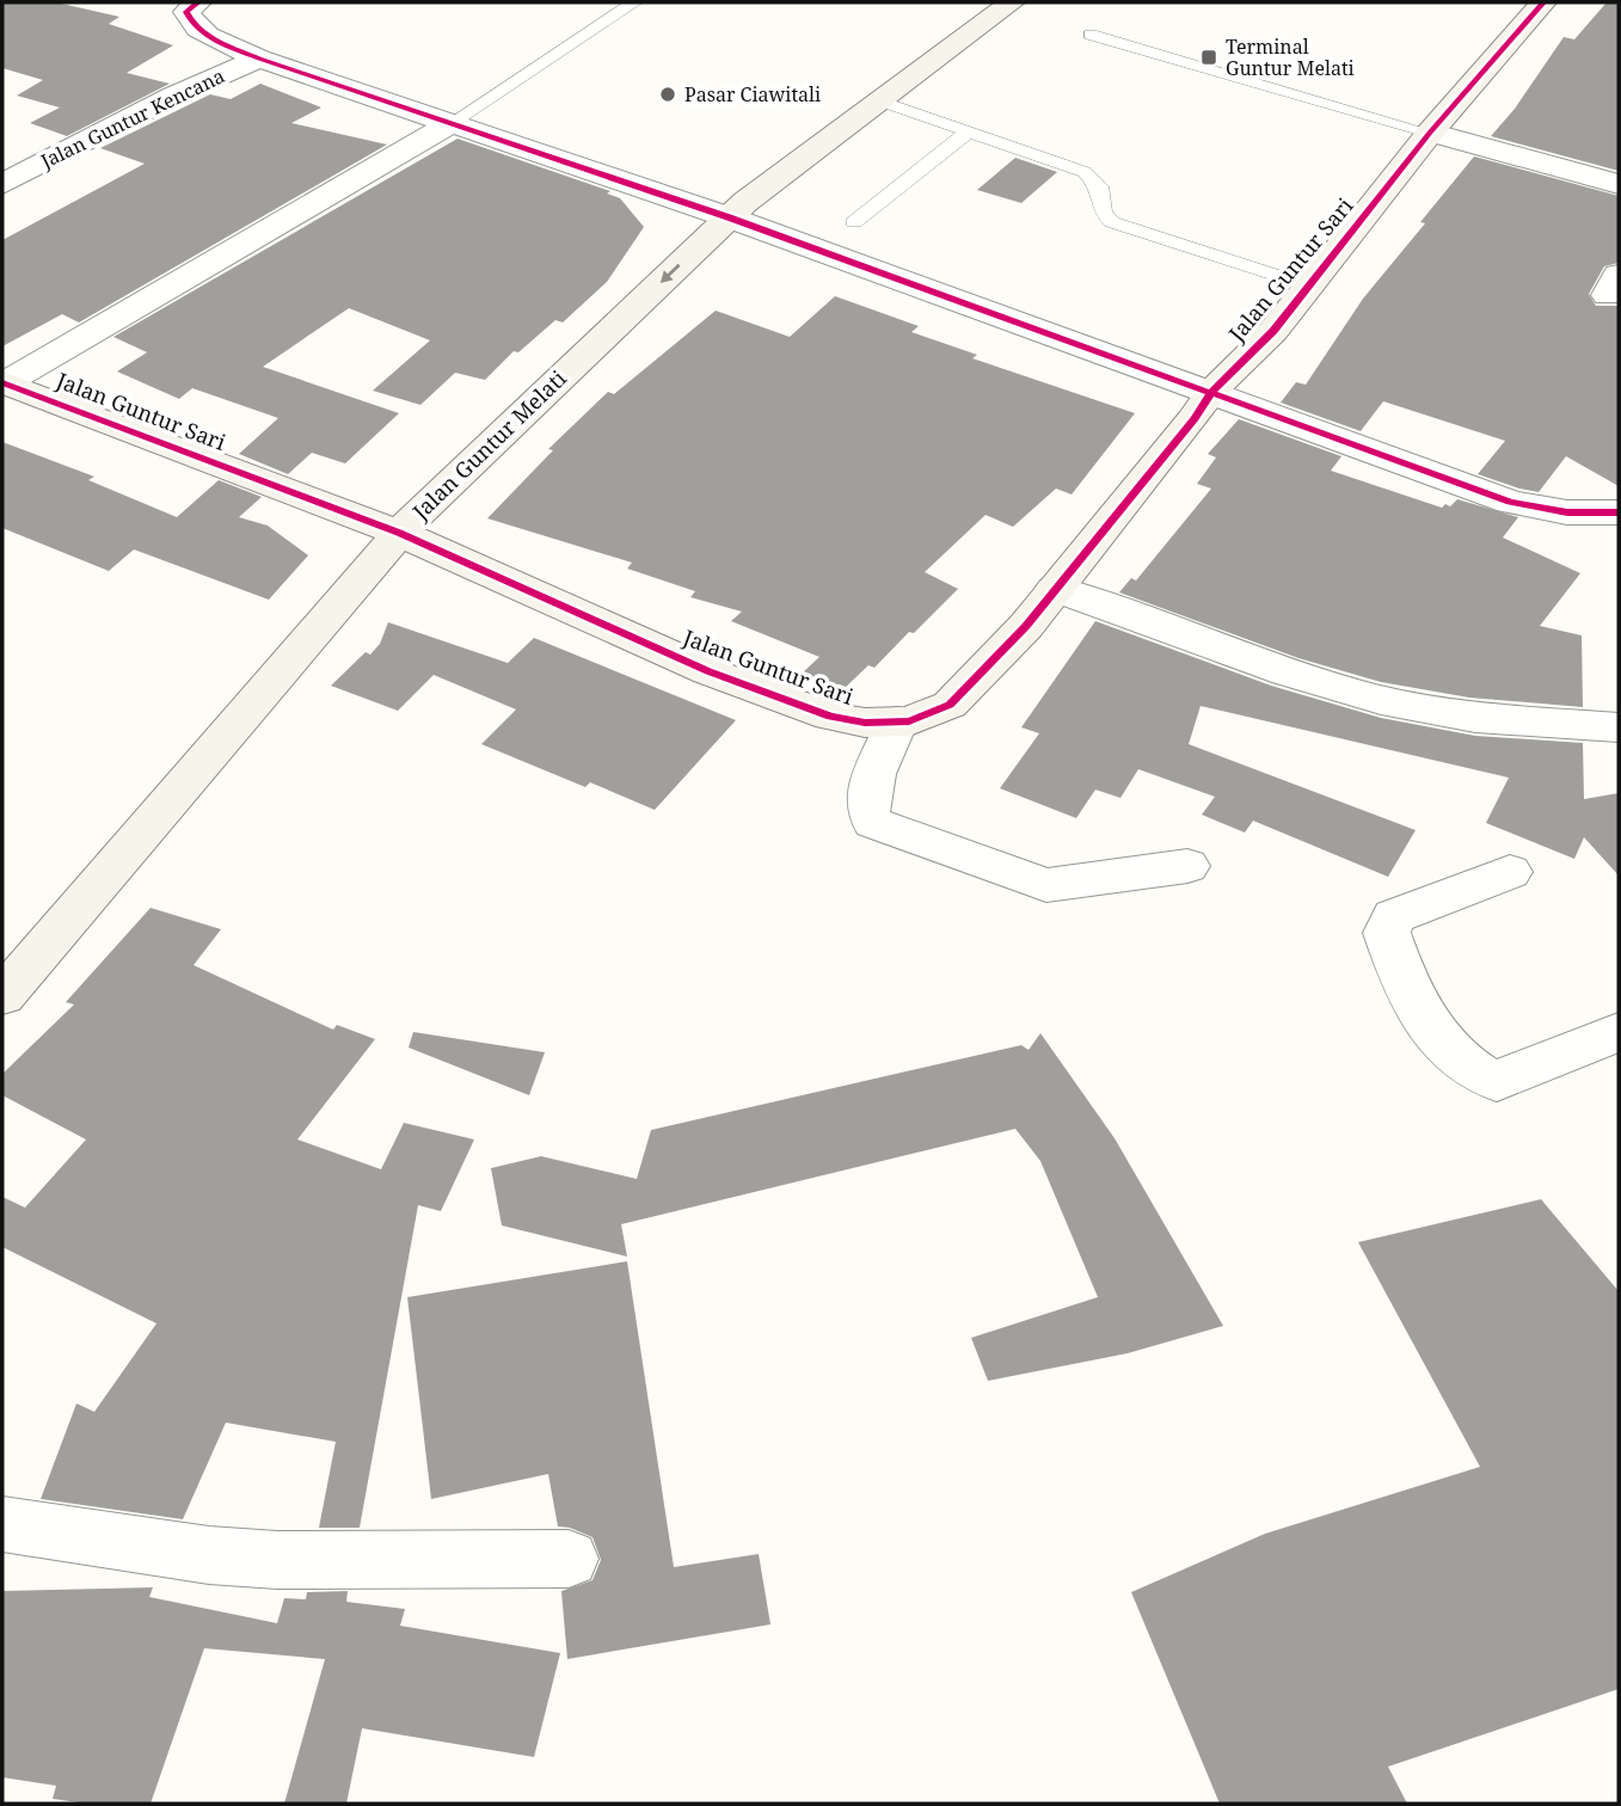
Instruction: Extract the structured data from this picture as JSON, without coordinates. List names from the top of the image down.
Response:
{
  "streets": {
    "street": ["Jalan Guntur Kencana", "Jalan Guntur Sari", "Jalan Guntur Melati"]
  },
  "crossings": [
    ["Jalan Guntur Sari", "Jalan Guntur Melati"]
  ],
  "places": {
    "transit": ["Terminal Guntur Melati"],
    "other": ["Pasar Ciawitali"]
  }
}
